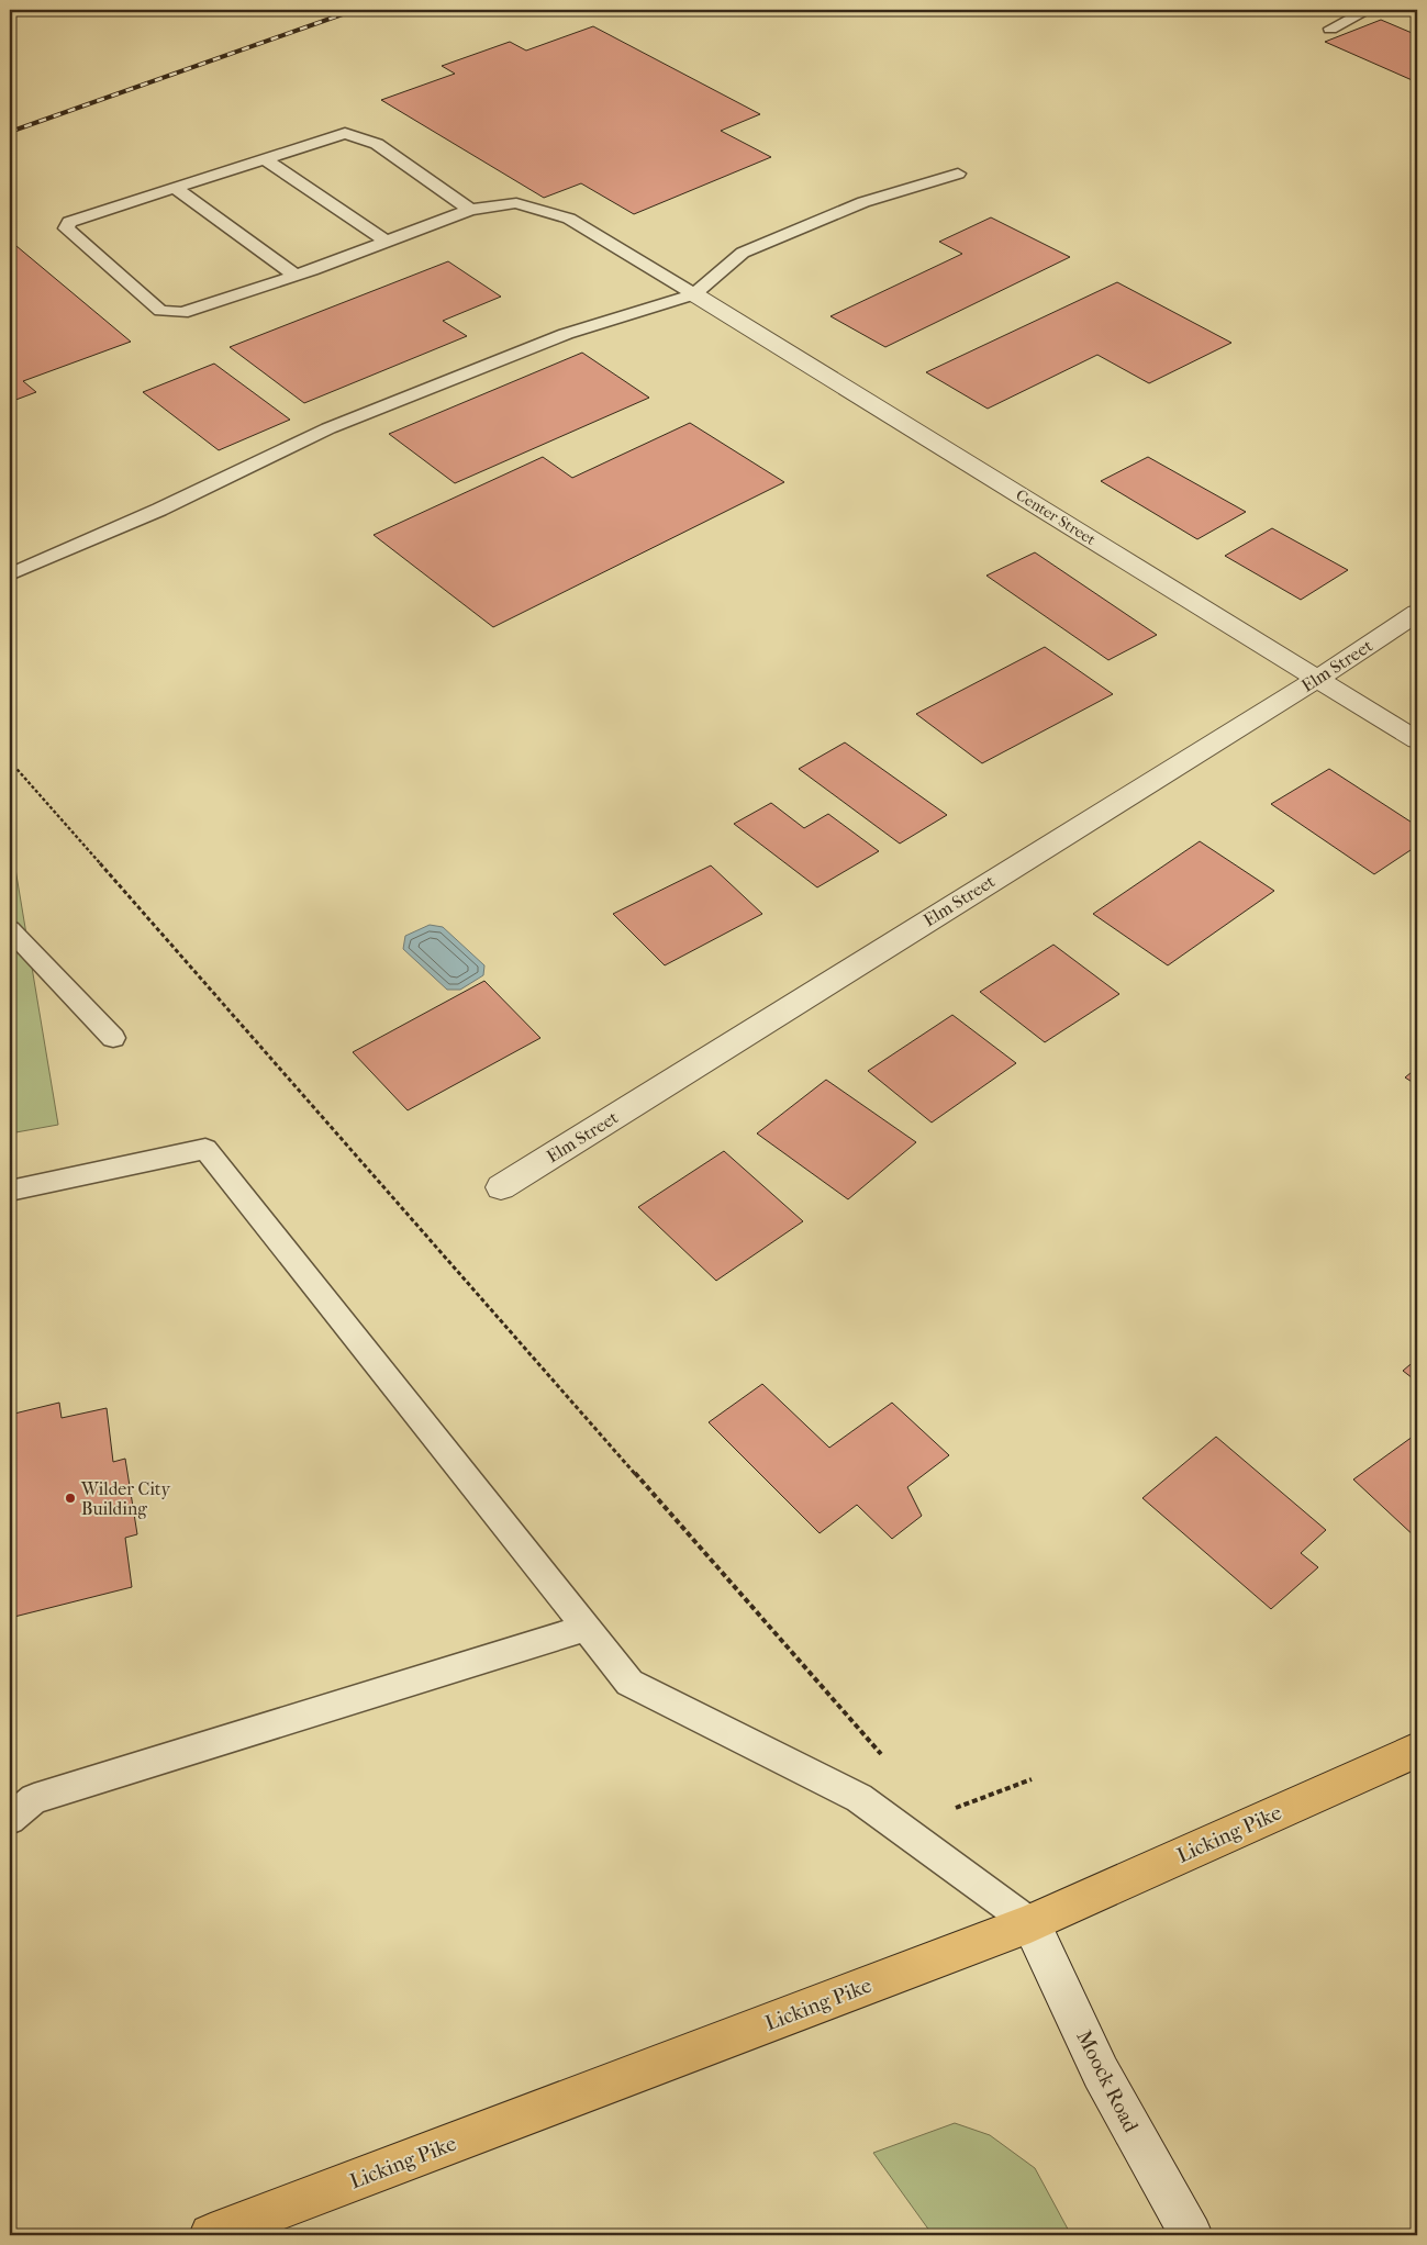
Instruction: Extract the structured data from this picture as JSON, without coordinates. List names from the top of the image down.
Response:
{
  "streets": {
    "main road": ["Licking Pike"],
    "street": ["Center Street", "Elm Street", "Moock Road"]
  },
  "crossings": [
    ["Center Street", "Elm Street"],
    ["Licking Pike", "Moock Road"]
  ],
  "places": ["Wilder City Building"]
}
